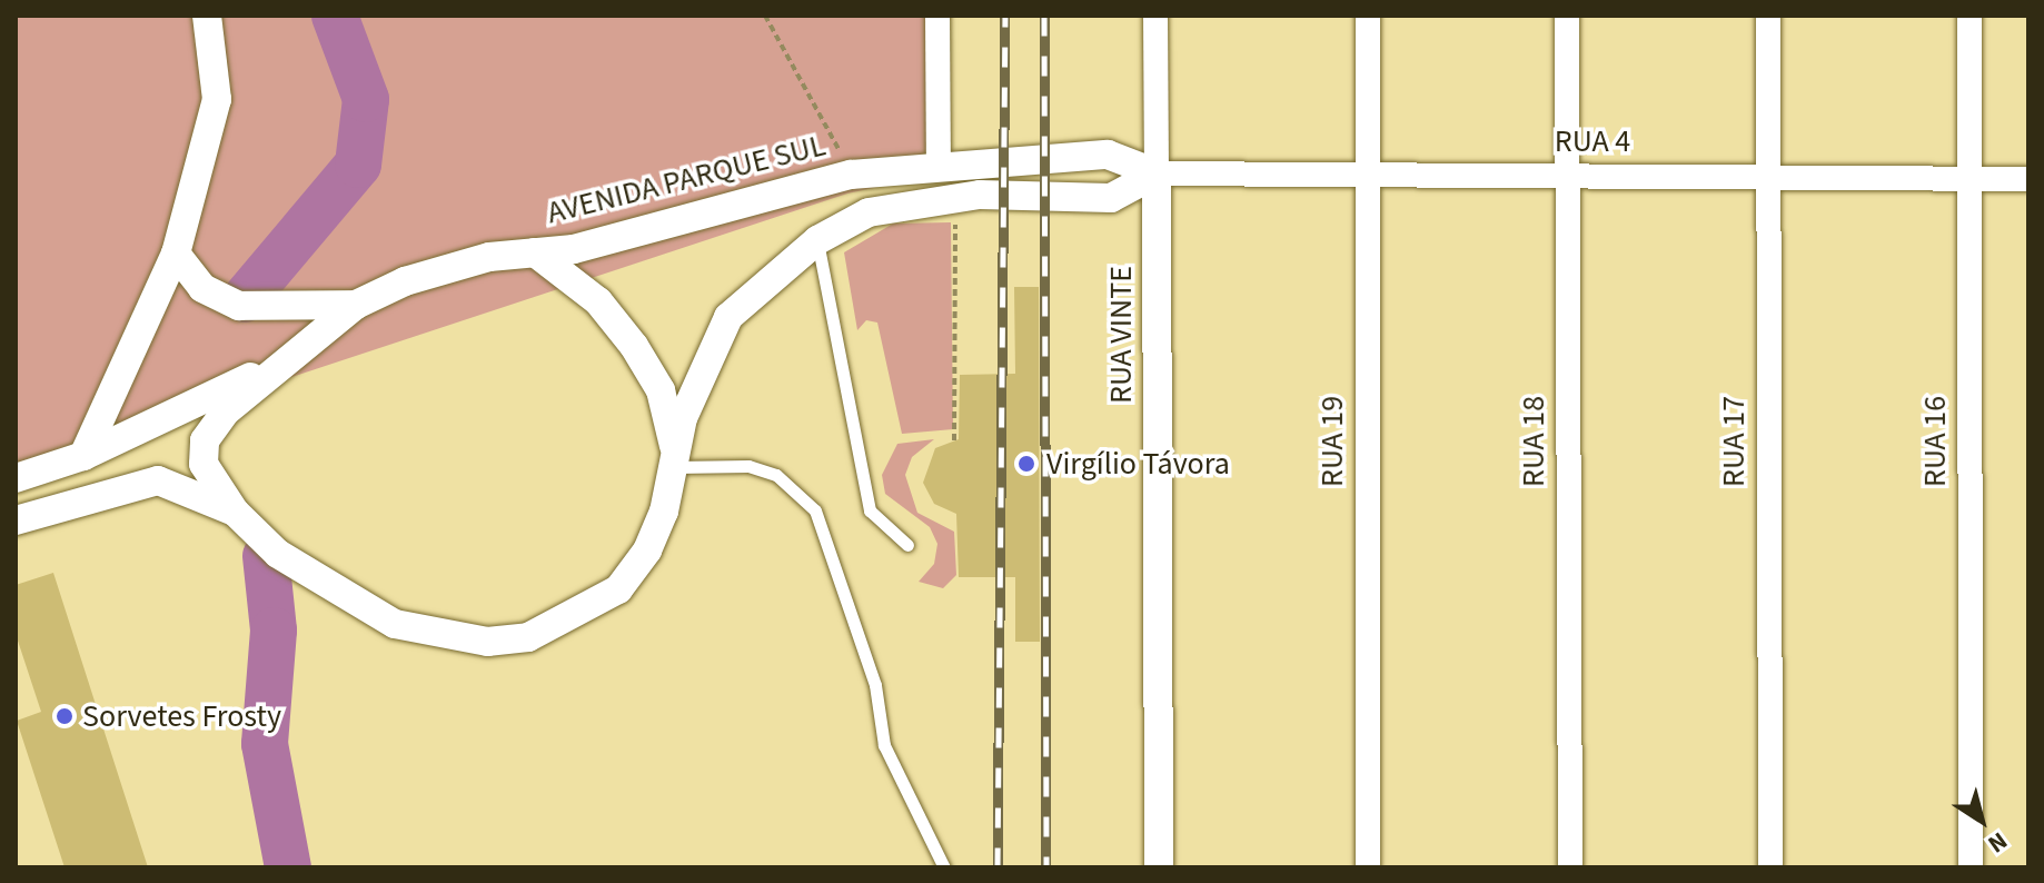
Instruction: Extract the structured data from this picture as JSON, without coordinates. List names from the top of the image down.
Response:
{
  "streets": {
    "street": [
      "RUA 4",
      "AVENIDA PARQUE SUL",
      "RUA VINTE",
      "RUA 19",
      "RUA 18",
      "RUA 17",
      "RUA 16"
    ]
  },
  "crossings": [
    ["RUA 4", "AVENIDA PARQUE SUL"],
    ["RUA 4", "RUA VINTE"],
    ["RUA 4", "RUA 19"],
    ["RUA 4", "RUA 18"],
    ["RUA 4", "RUA 17"],
    ["RUA 4", "RUA 16"],
    ["AVENIDA PARQUE SUL", "RUA VINTE"]
  ],
  "places": ["Virgílio Távora", "Sorvetes Frosty"],
  "north": "bottom right"
}
